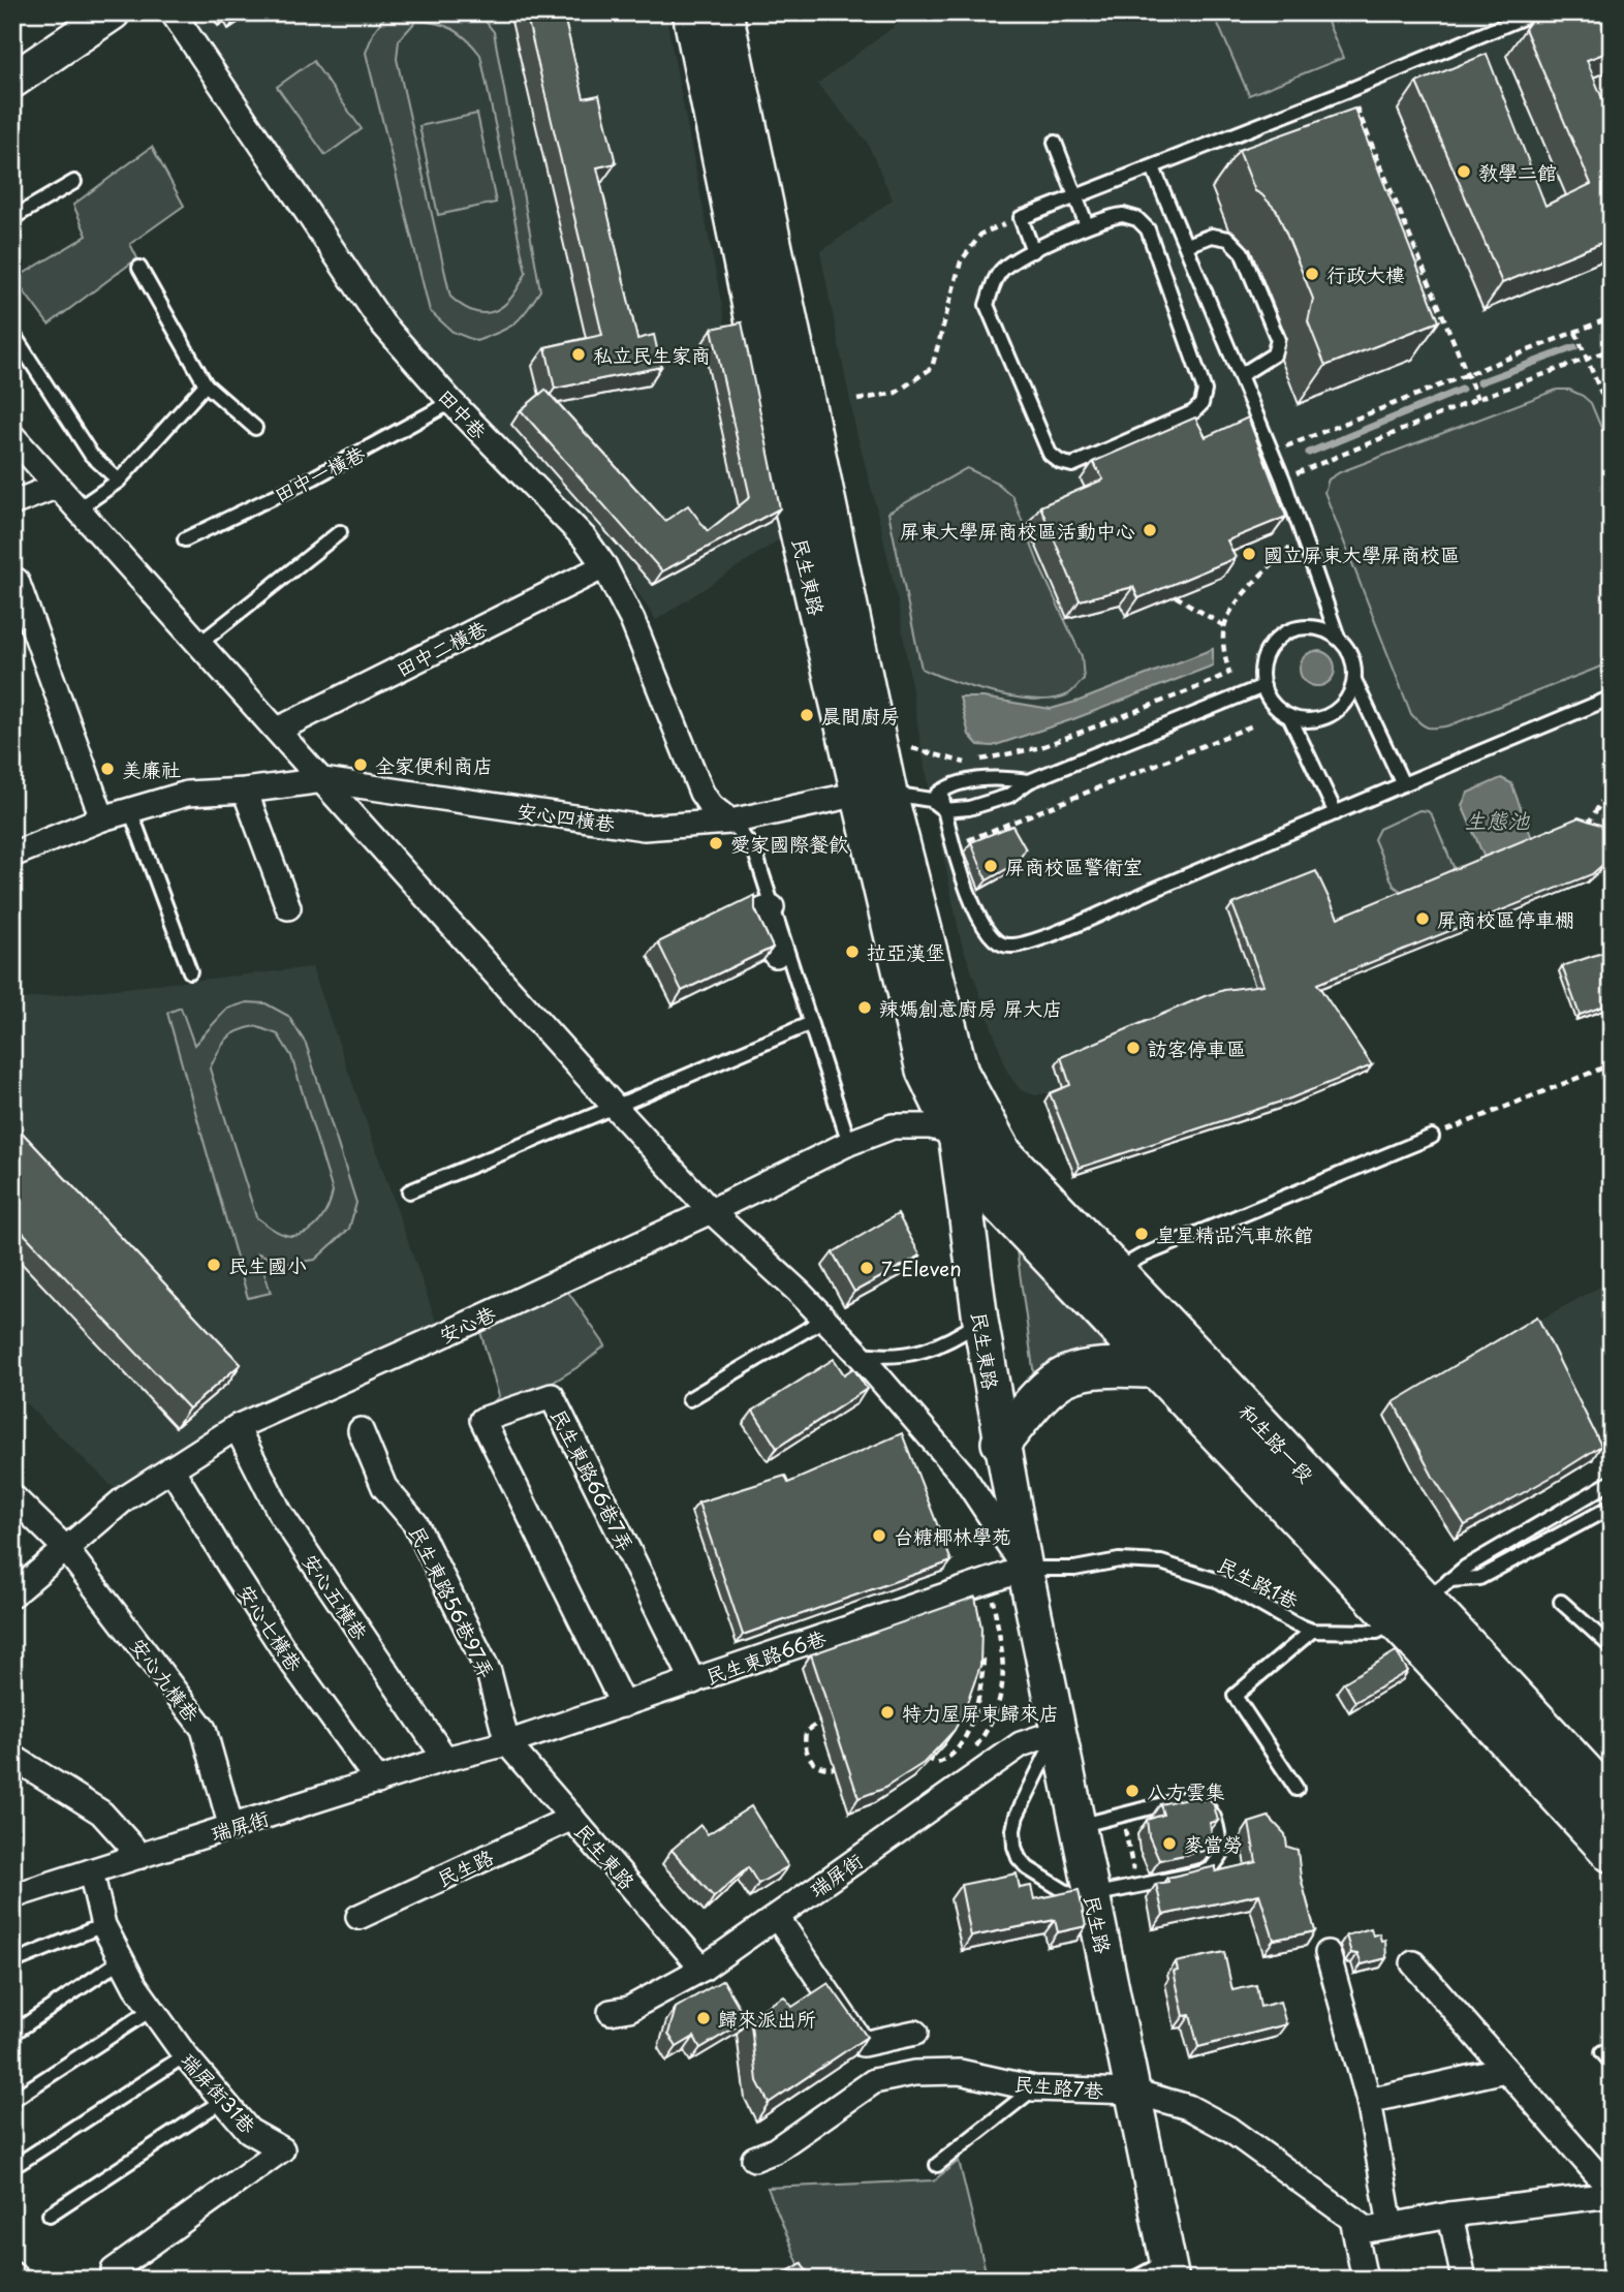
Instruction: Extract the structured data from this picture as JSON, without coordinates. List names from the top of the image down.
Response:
{
  "streets": {
    "main road": ["民生東路", "和生路一段"],
    "street": [
      "田中巷",
      "田中二橫巷",
      "安心四橫巷",
      "安心巷",
      "民生東路66巷7弄",
      "安心五橫巷",
      "民生東路56巷97弄",
      "安心七橫巷",
      "民生東路66巷",
      "安心九橫巷",
      "瑞屏街",
      "民生路",
      "民生路7巷",
      "瑞屏街31巷"
    ],
    "lane": ["田中一橫巷", "民生路1巷"]
  },
  "crossings": [
    ["田中巷", "田中一橫巷"],
    ["田中巷", "田中二橫巷"],
    ["田中巷", "安心四橫巷"],
    ["民生東路", "安心四橫巷"],
    ["民生東路", "安心巷"],
    ["民生東路", "和生路一段"],
    ["民生東路", "民生路1巷"],
    ["民生東路", "民生東路56巷97弄"],
    ["民生東路", "民生東路66巷"],
    ["民生東路", "瑞屏街"],
    ["民生東路", "民生路"],
    ["安心巷", "和生路一段"],
    ["安心巷", "安心五橫巷"],
    ["安心巷", "安心七橫巷"],
    ["安心巷", "安心九橫巷"],
    ["和生路一段", "民生路1巷"],
    ["民生東路66巷7弄", "民生東路66巷"],
    ["民生路1巷", "民生東路66巷"],
    ["民生路1巷", "民生路"],
    ["安心五橫巷", "瑞屏街"],
    ["民生東路56巷97弄", "民生東路66巷"],
    ["民生東路56巷97弄", "瑞屏街"],
    ["安心七橫巷", "瑞屏街"],
    ["民生東路66巷", "瑞屏街"],
    ["民生東路66巷", "民生路"],
    ["安心九橫巷", "瑞屏街"],
    ["瑞屏街", "民生路"],
    ["瑞屏街", "瑞屏街31巷"],
    ["民生路", "民生路7巷"]
  ],
  "water": ["生態池"],
  "places": [
    "教學二館",
    "行政大樓",
    "私立民生家商",
    "屏東大學屏商校區活動中心",
    "國立屏東大學屏商校區",
    "晨間廚房",
    "全家便利商店",
    "美廉社",
    "愛家國際餐飲",
    "屏商校區警衛室",
    "屏商校區停車棚",
    "拉亞漢堡",
    "辣媽創意廚房 屏大店",
    "訪客停車區",
    "皇星精品汽車旅館",
    "民生國小",
    "7-Eleven",
    "台糖椰林學苑",
    "特力屋屏東歸來店",
    "八方雲集",
    "麥當勞",
    "歸來派出所"
  ]
}
